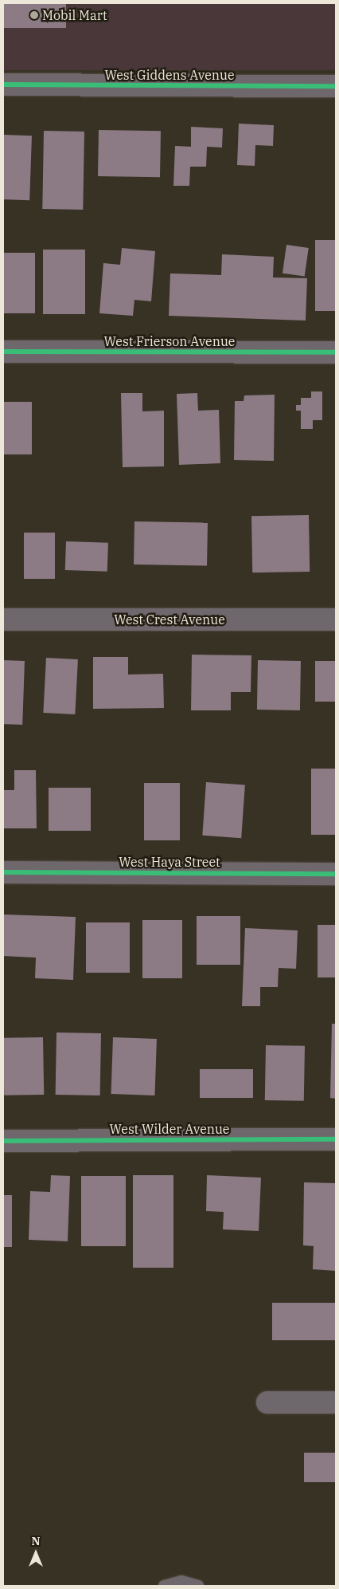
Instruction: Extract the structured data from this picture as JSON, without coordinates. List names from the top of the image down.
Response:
{
  "streets": {
    "street": [
      "West Giddens Avenue",
      "West Frierson Avenue",
      "West Crest Avenue",
      "West Haya Street",
      "West Wilder Avenue"
    ]
  },
  "places": ["Mobil Mart"],
  "north": "top"
}
